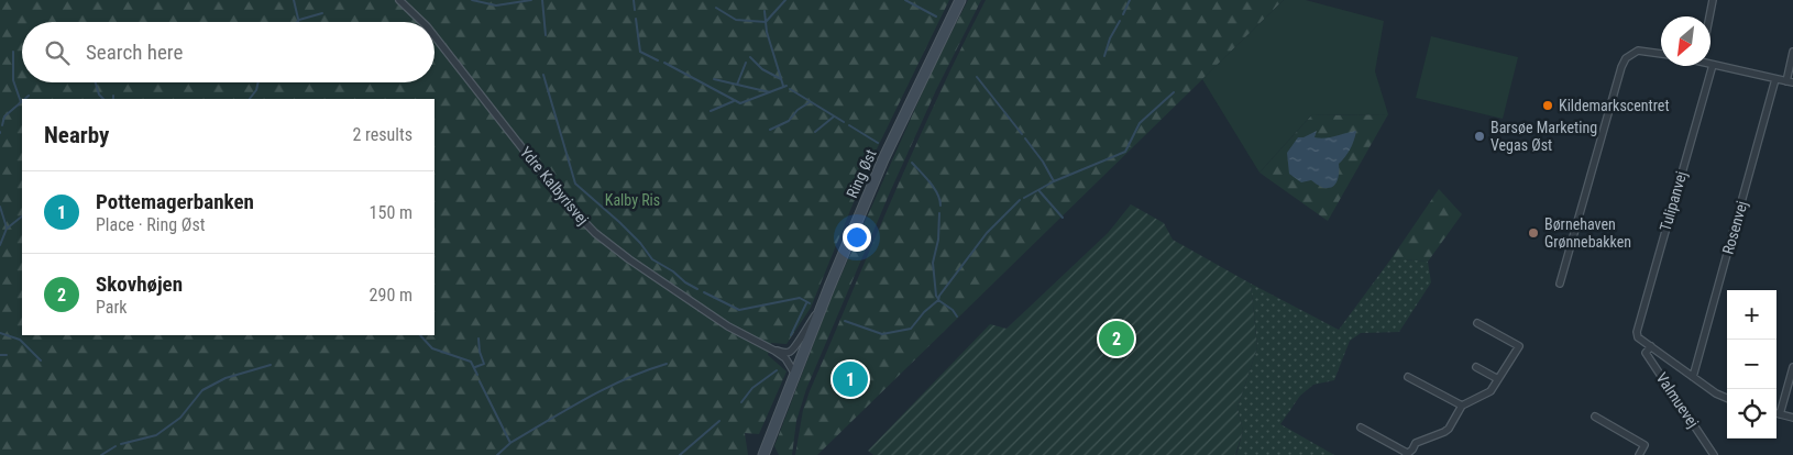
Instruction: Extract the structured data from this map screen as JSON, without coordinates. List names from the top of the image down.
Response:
{
  "streets": {
    "main road": ["Ring Øst"],
    "street": [
      "Ydre Kalbyrisvej",
      "Tulipanvej",
      "Rosenvej",
      "Valmuevej"
    ]
  },
  "crossings": [
    ["Ring Øst", "Ydre Kalbyrisvej"],
    ["Tulipanvej", "Valmuevej"],
    ["Rosenvej", "Valmuevej"]
  ],
  "parks": ["Kalby Ris"],
  "places": ["Kildemarkscentret", "Barsøe Marketing Vegas Øst", "Børnehaven Grønnebakken"],
  "north": "bottom left",
  "page": {
    "search": "Search here",
    "heading": ["Nearby", "2 results"],
    "list": [
      {
        "mark": "1",
        "name": "Pottemagerbanken",
        "note": "Place · Ring Øst",
        "value": "150 m"
      },
      {
        "mark": "2",
        "name": "Skovhøjen",
        "note": "Park",
        "value": "290 m"
      }
    ],
    "map_buttons": ["+", "−"],
    "pins": ["2", "1"]
  }
}
